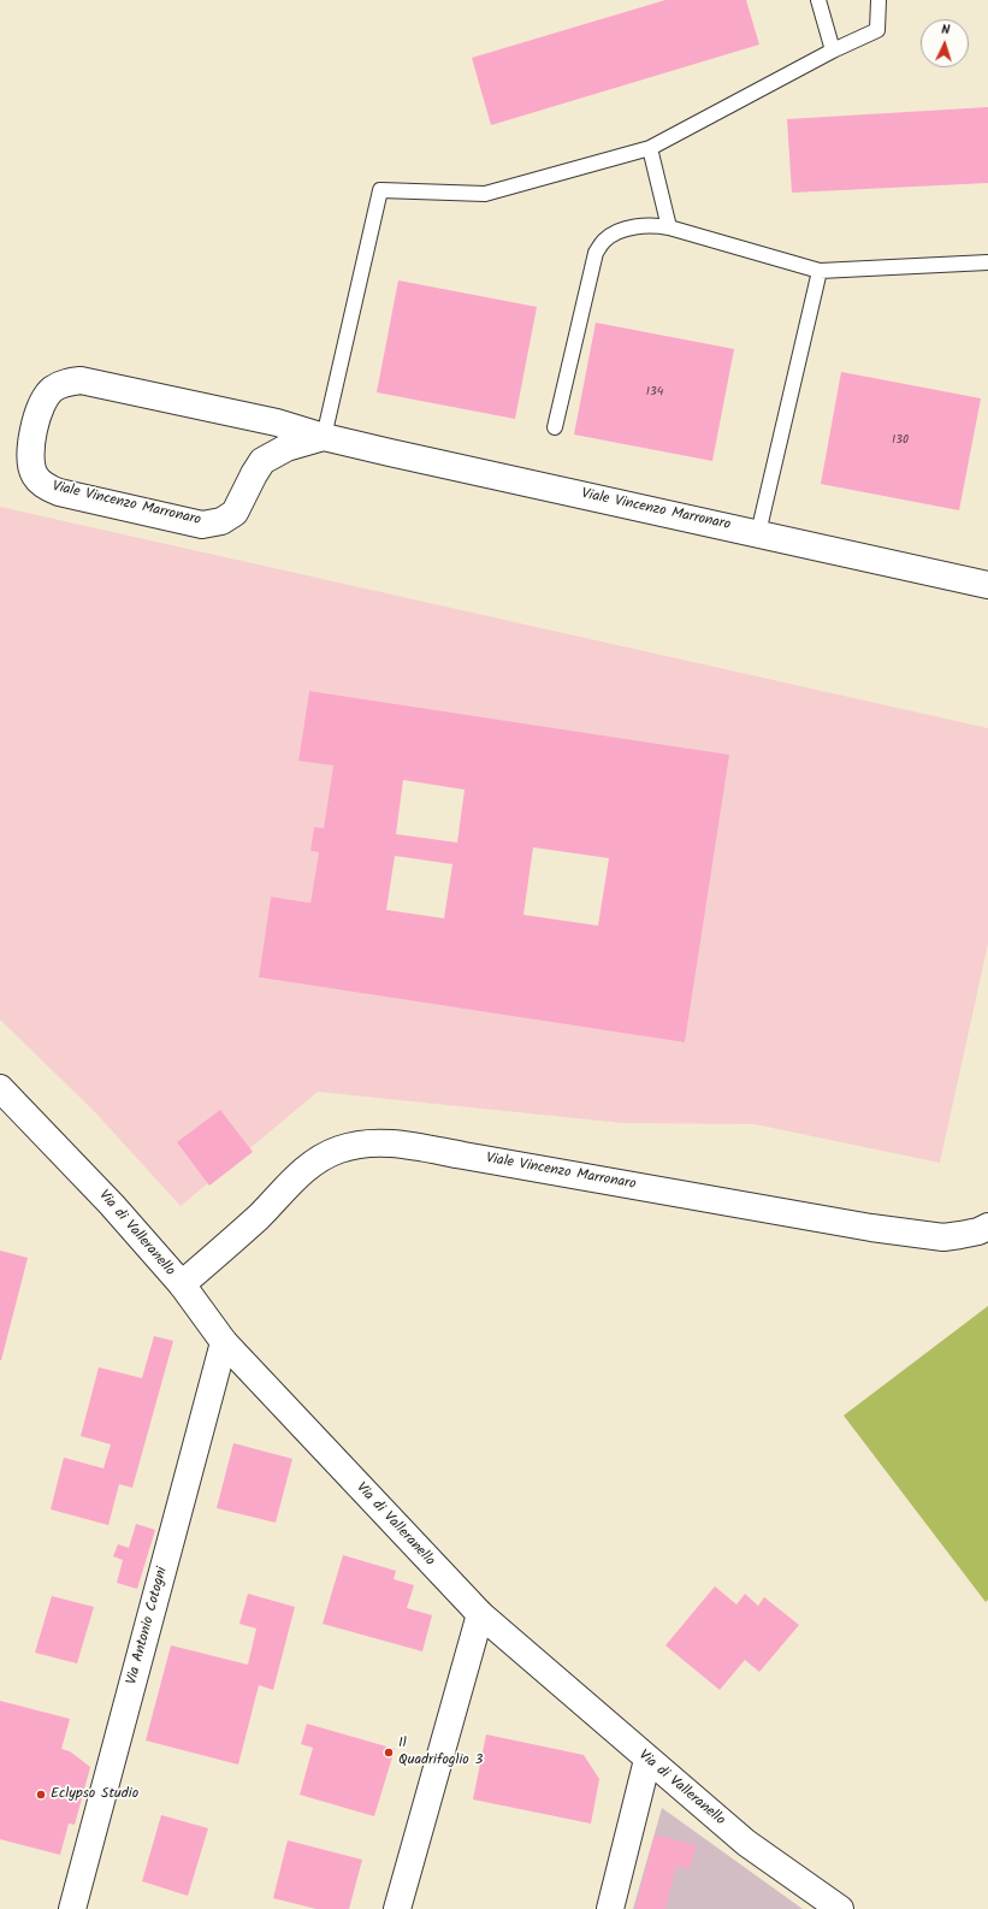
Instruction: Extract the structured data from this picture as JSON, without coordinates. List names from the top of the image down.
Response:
{
  "streets": {
    "street": ["Viale Vincenzo Marronaro", "Via di Valleranello", "Via Antonio Cotogni"]
  },
  "crossings": [
    ["Viale Vincenzo Marronaro", "Via di Valleranello"],
    ["Via di Valleranello", "Via Antonio Cotogni"]
  ],
  "places": ["Il Quadrifoglio 3", "Eclypso Studio"],
  "house_numbers": ["134", "130"],
  "north": "top"
}
